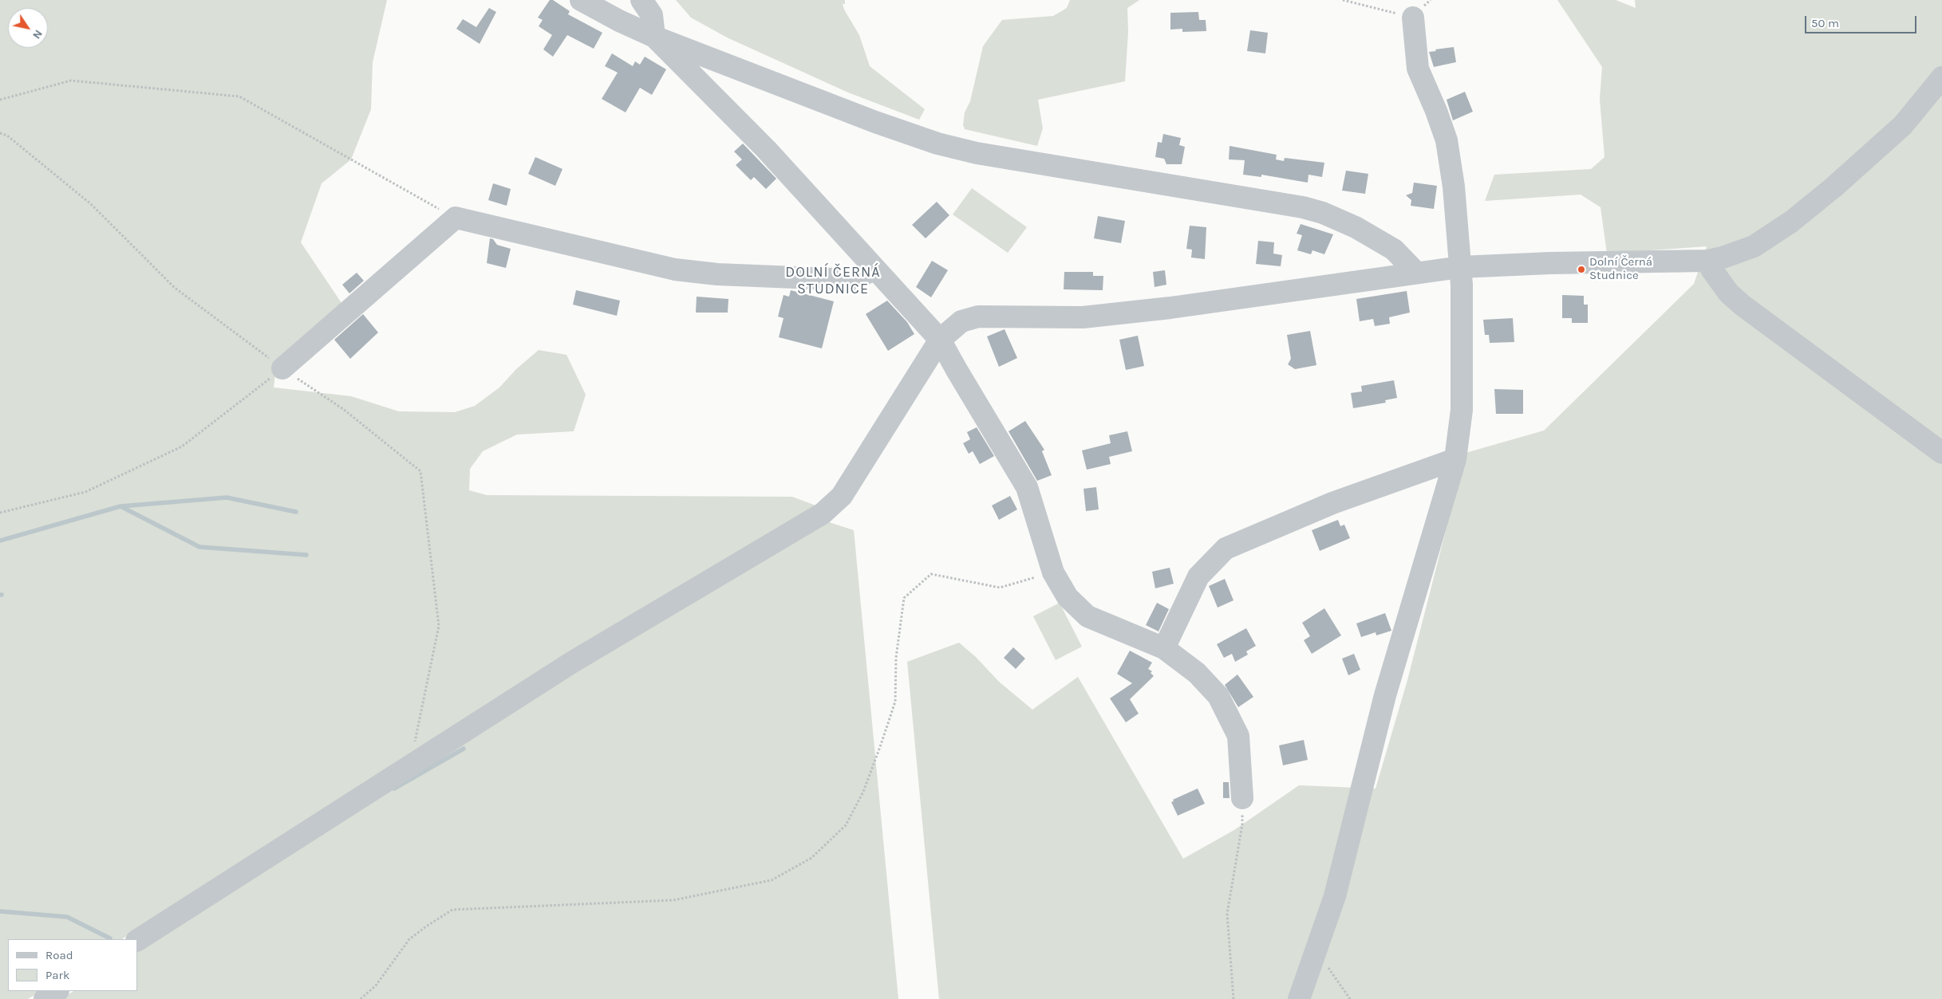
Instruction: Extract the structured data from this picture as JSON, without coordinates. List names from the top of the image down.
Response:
{
  "districts": ["DOLNÍ ČERNÁ STUDNICE"],
  "places": ["Dolní Černá Studnice"],
  "legend": ["Road", "Park"],
  "scale_bar": "50 m",
  "north": "bottom right"
}
